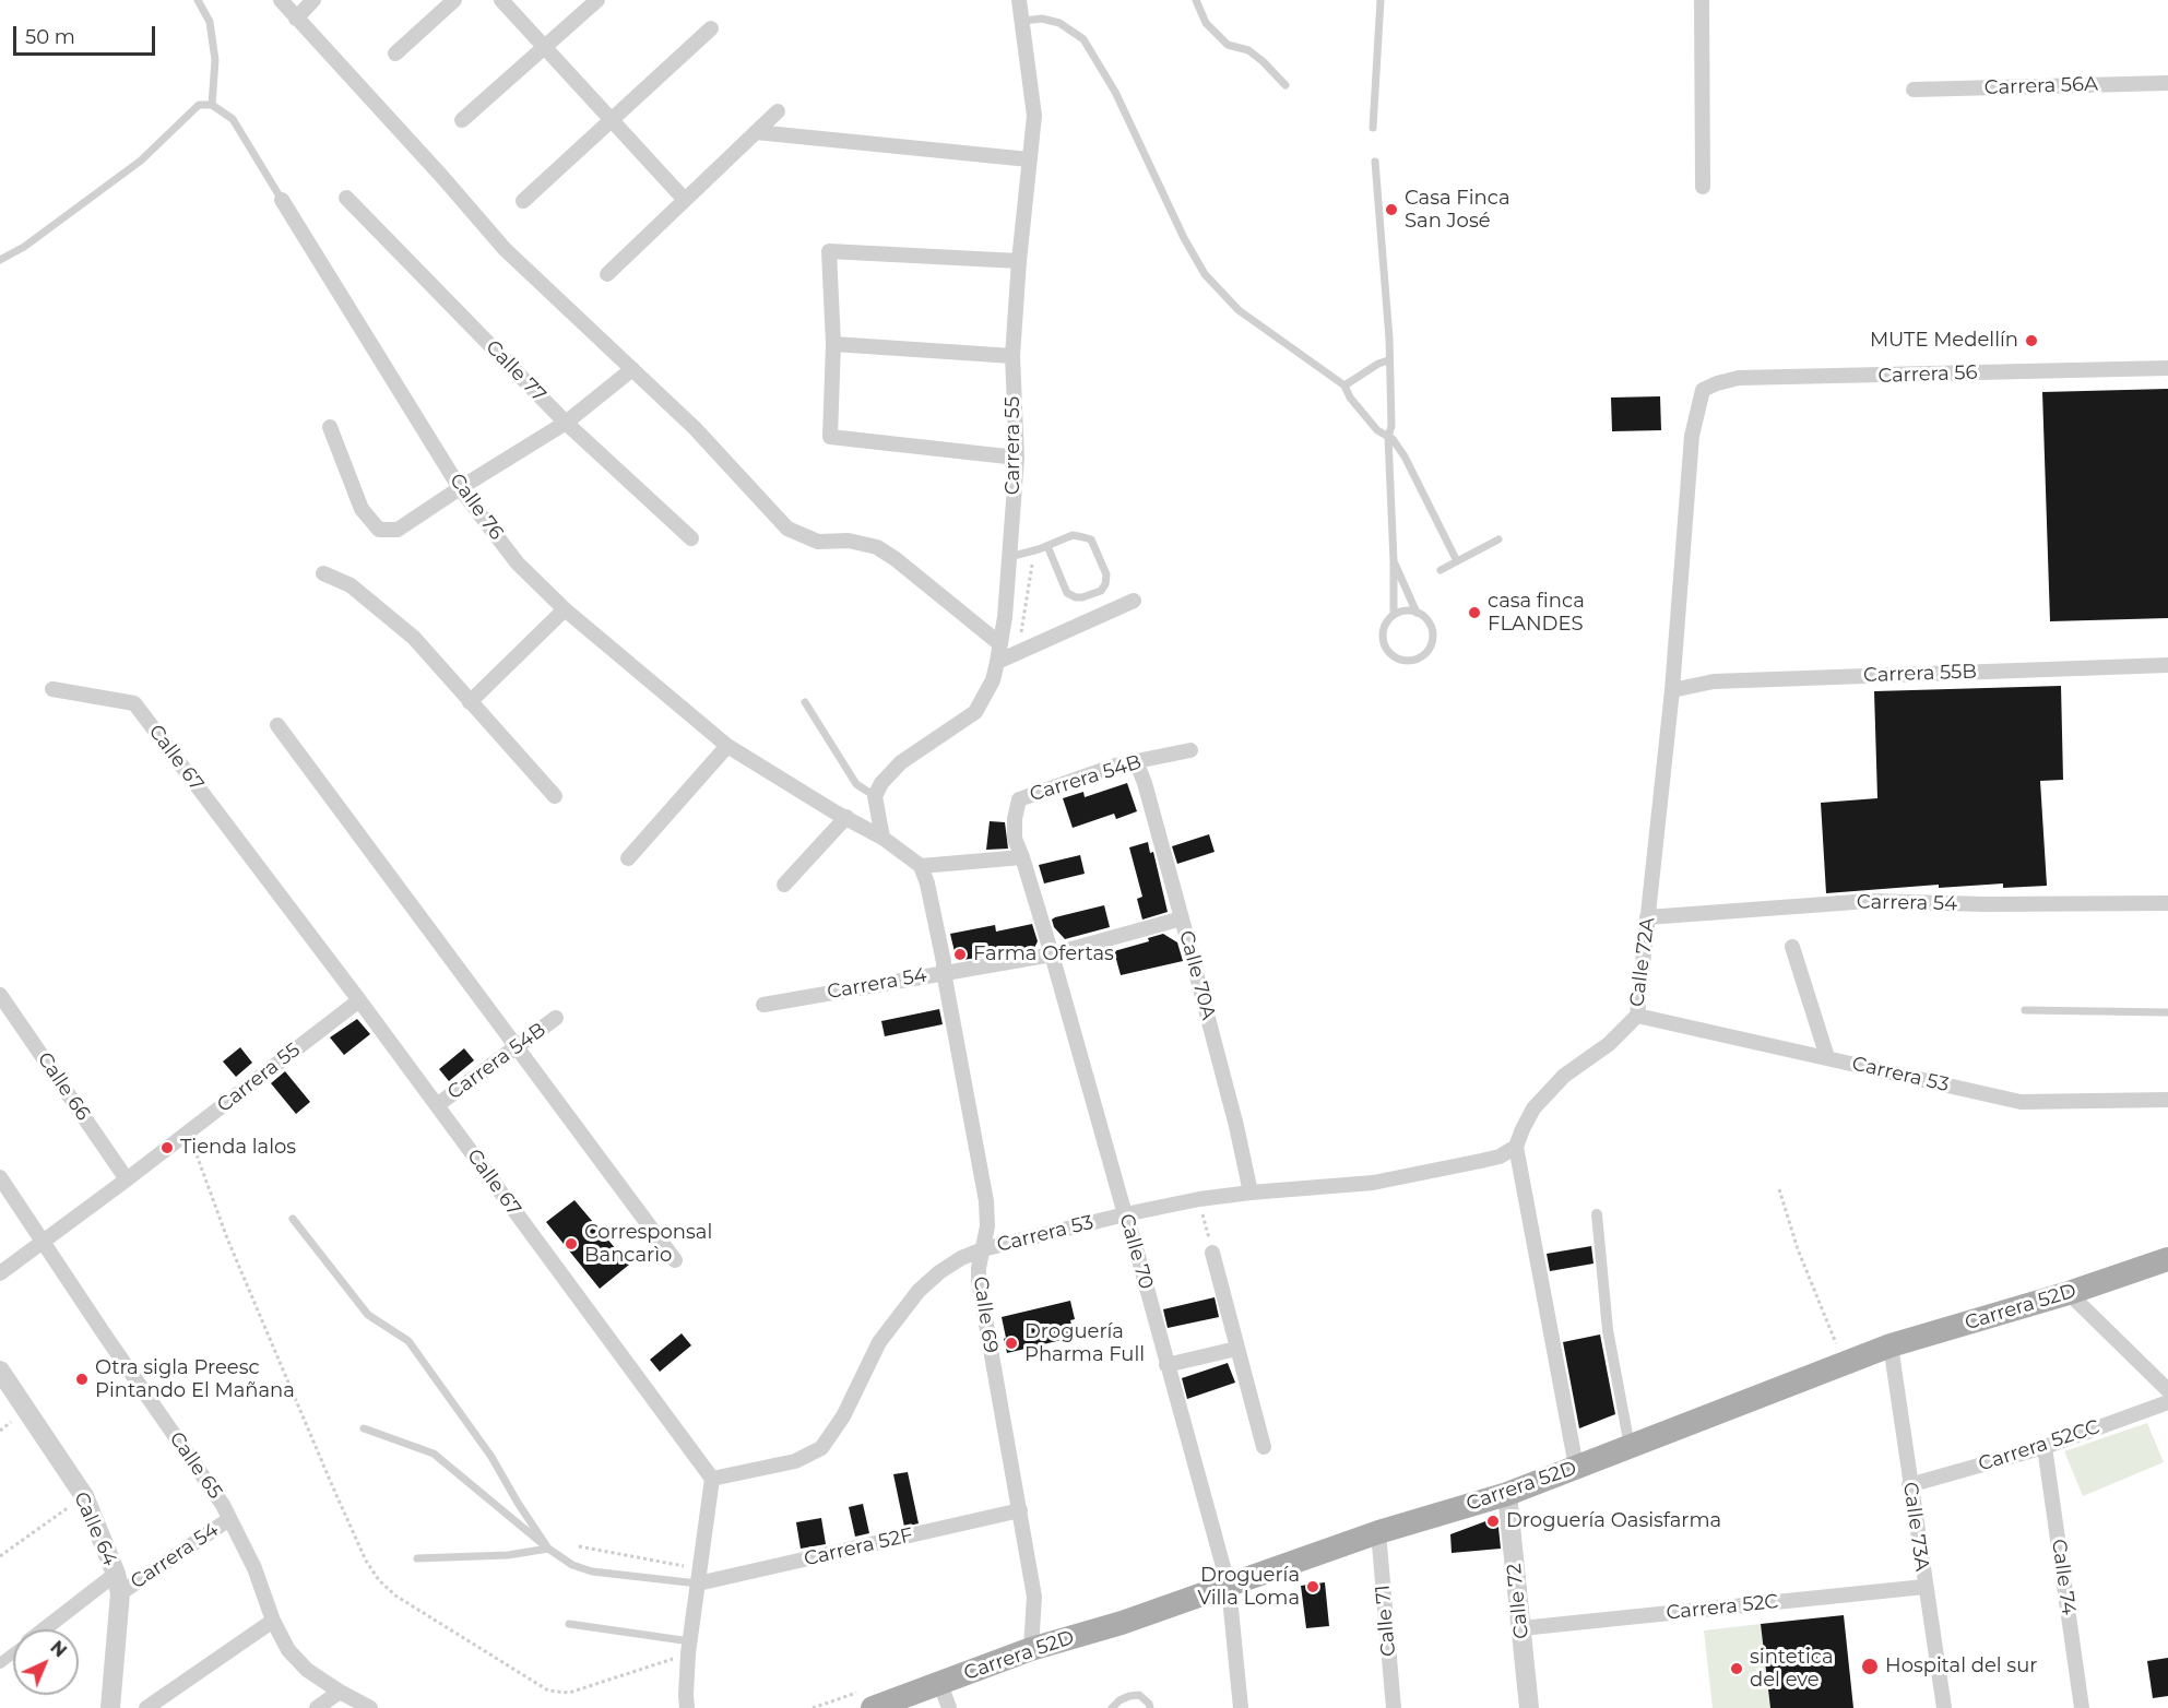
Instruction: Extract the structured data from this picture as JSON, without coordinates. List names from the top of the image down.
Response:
{
  "streets": {
    "main road": ["Carrera 52D"],
    "street": [
      "Carrera 56A",
      "Calle 77",
      "Carrera 56",
      "Carrera 55",
      "Calle 76",
      "Carrera 55B",
      "Calle 67",
      "Carrera 54B",
      "Carrera 54",
      "Calle 72A",
      "Calle 70A",
      "Carrera 53",
      "Calle 66",
      "Calle 70",
      "Calle 69",
      "Carrera 52CC",
      "Calle 65",
      "Calle 73A",
      "Calle 64",
      "Carrera 52F",
      "Calle 74",
      "Calle 72",
      "Carrera 52C",
      "Calle 71"
    ]
  },
  "crossings": [
    ["Carrera 56", "Calle 72A"],
    ["Carrera 55", "Calle 67"],
    ["Carrera 55", "Calle 66"],
    ["Carrera 55", "Calle 65"],
    ["Calle 76", "Calle 69"],
    ["Carrera 55B", "Calle 72A"],
    ["Calle 67", "Carrera 54B"],
    ["Calle 67", "Carrera 53"],
    ["Carrera 54B", "Calle 70A"],
    ["Carrera 54B", "Calle 70"],
    ["Carrera 54", "Calle 72A"],
    ["Carrera 54", "Calle 70A"],
    ["Carrera 54", "Calle 70"],
    ["Carrera 54", "Calle 69"],
    ["Carrera 54", "Calle 65"],
    ["Carrera 54", "Calle 64"],
    ["Calle 72A", "Carrera 53"],
    ["Calle 70A", "Carrera 53"],
    ["Carrera 53", "Calle 70"],
    ["Carrera 53", "Calle 69"],
    ["Calle 70", "Carrera 52D"],
    ["Carrera 52D", "Calle 69"],
    ["Carrera 52D", "Calle 73A"],
    ["Carrera 52D", "Calle 72"],
    ["Carrera 52D", "Calle 71"],
    ["Calle 69", "Carrera 52F"],
    ["Carrera 52CC", "Calle 73A"],
    ["Carrera 52CC", "Calle 74"],
    ["Calle 73A", "Carrera 52C"],
    ["Calle 72", "Carrera 52C"]
  ],
  "places": [
    "Casa Finca San José",
    "MUTE Medellín",
    "casa finca FLANDES",
    "Farma Ofertas",
    "Tienda lalos",
    "Corresponsal Bancarìo",
    "Droguería Pharma Full",
    "Otra sigla Preesc Pintando El Mañana",
    "Droguería Oasisfarma",
    "Droguería Villa Loma",
    "Hospital del sur",
    "sintetica del eve"
  ],
  "scale_bar": "50 m",
  "north": "top right"
}
